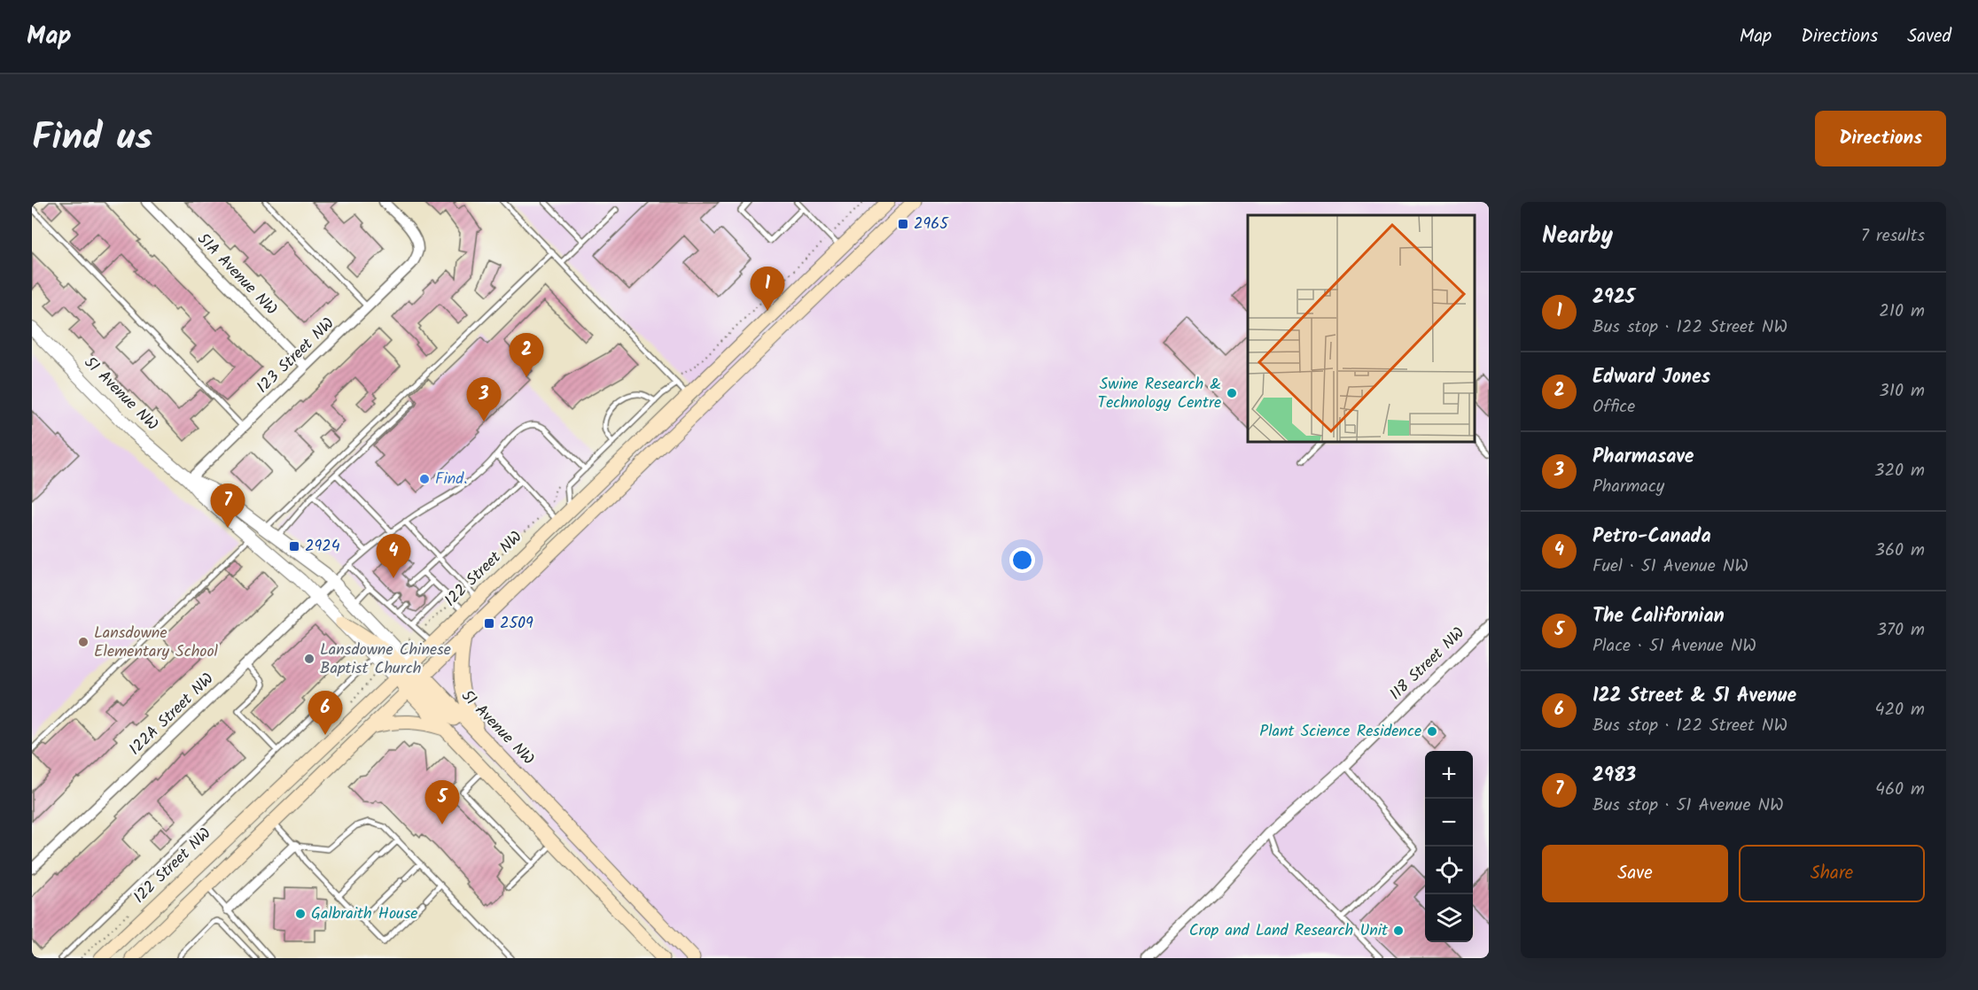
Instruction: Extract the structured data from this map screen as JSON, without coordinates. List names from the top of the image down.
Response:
{
  "streets": {
    "main road": ["51 Avenue NW", "122 Street NW"],
    "street": [
      "51A Avenue NW",
      "123 Street NW",
      "118 Street NW",
      "122A Street NW"
    ]
  },
  "crossings": [
    ["51A Avenue NW", "123 Street NW"],
    ["123 Street NW", "51 Avenue NW"],
    ["51 Avenue NW", "122 Street NW"],
    ["51 Avenue NW", "122A Street NW"]
  ],
  "places": {
    "transit": ["2965", "2924", "2509"],
    "other": [
      "Swine Research & Technology Centre",
      "Find.",
      "Lansdowne Elementary School",
      "Lansdowne Chinese Baptist Church",
      "Plant Science Residence",
      "Galbraith House",
      "Crop and Land Research Unit"
    ]
  },
  "page": {
    "header": "Map",
    "nav": ["Map", "Directions", "Saved"],
    "title": "Find us",
    "buttons": [
      "Directions",
      ["Save", "Share"]
    ],
    "heading": ["Nearby", "7 results"],
    "pins": [
      "1",
      "2",
      "3",
      "7",
      "4",
      "6",
      "5"
    ],
    "list": [
      {
        "mark": "1",
        "name": "2925",
        "note": "Bus stop · 122 Street NW",
        "value": "210 m"
      },
      {
        "mark": "2",
        "name": "Edward Jones",
        "note": "Office",
        "value": "310 m"
      },
      {
        "mark": "3",
        "name": "Pharmasave",
        "note": "Pharmacy",
        "value": "320 m"
      },
      {
        "mark": "4",
        "name": "Petro-Canada",
        "note": "Fuel · 51 Avenue NW",
        "value": "360 m"
      },
      {
        "mark": "5",
        "name": "The Californian",
        "note": "Place · 51 Avenue NW",
        "value": "370 m"
      },
      {
        "mark": "6",
        "name": "122 Street & 51 Avenue",
        "note": "Bus stop · 122 Street NW",
        "value": "420 m"
      },
      {
        "mark": "7",
        "name": "2983",
        "note": "Bus stop · 51 Avenue NW",
        "value": "460 m"
      }
    ],
    "map_buttons": ["+", "−"]
  }
}
